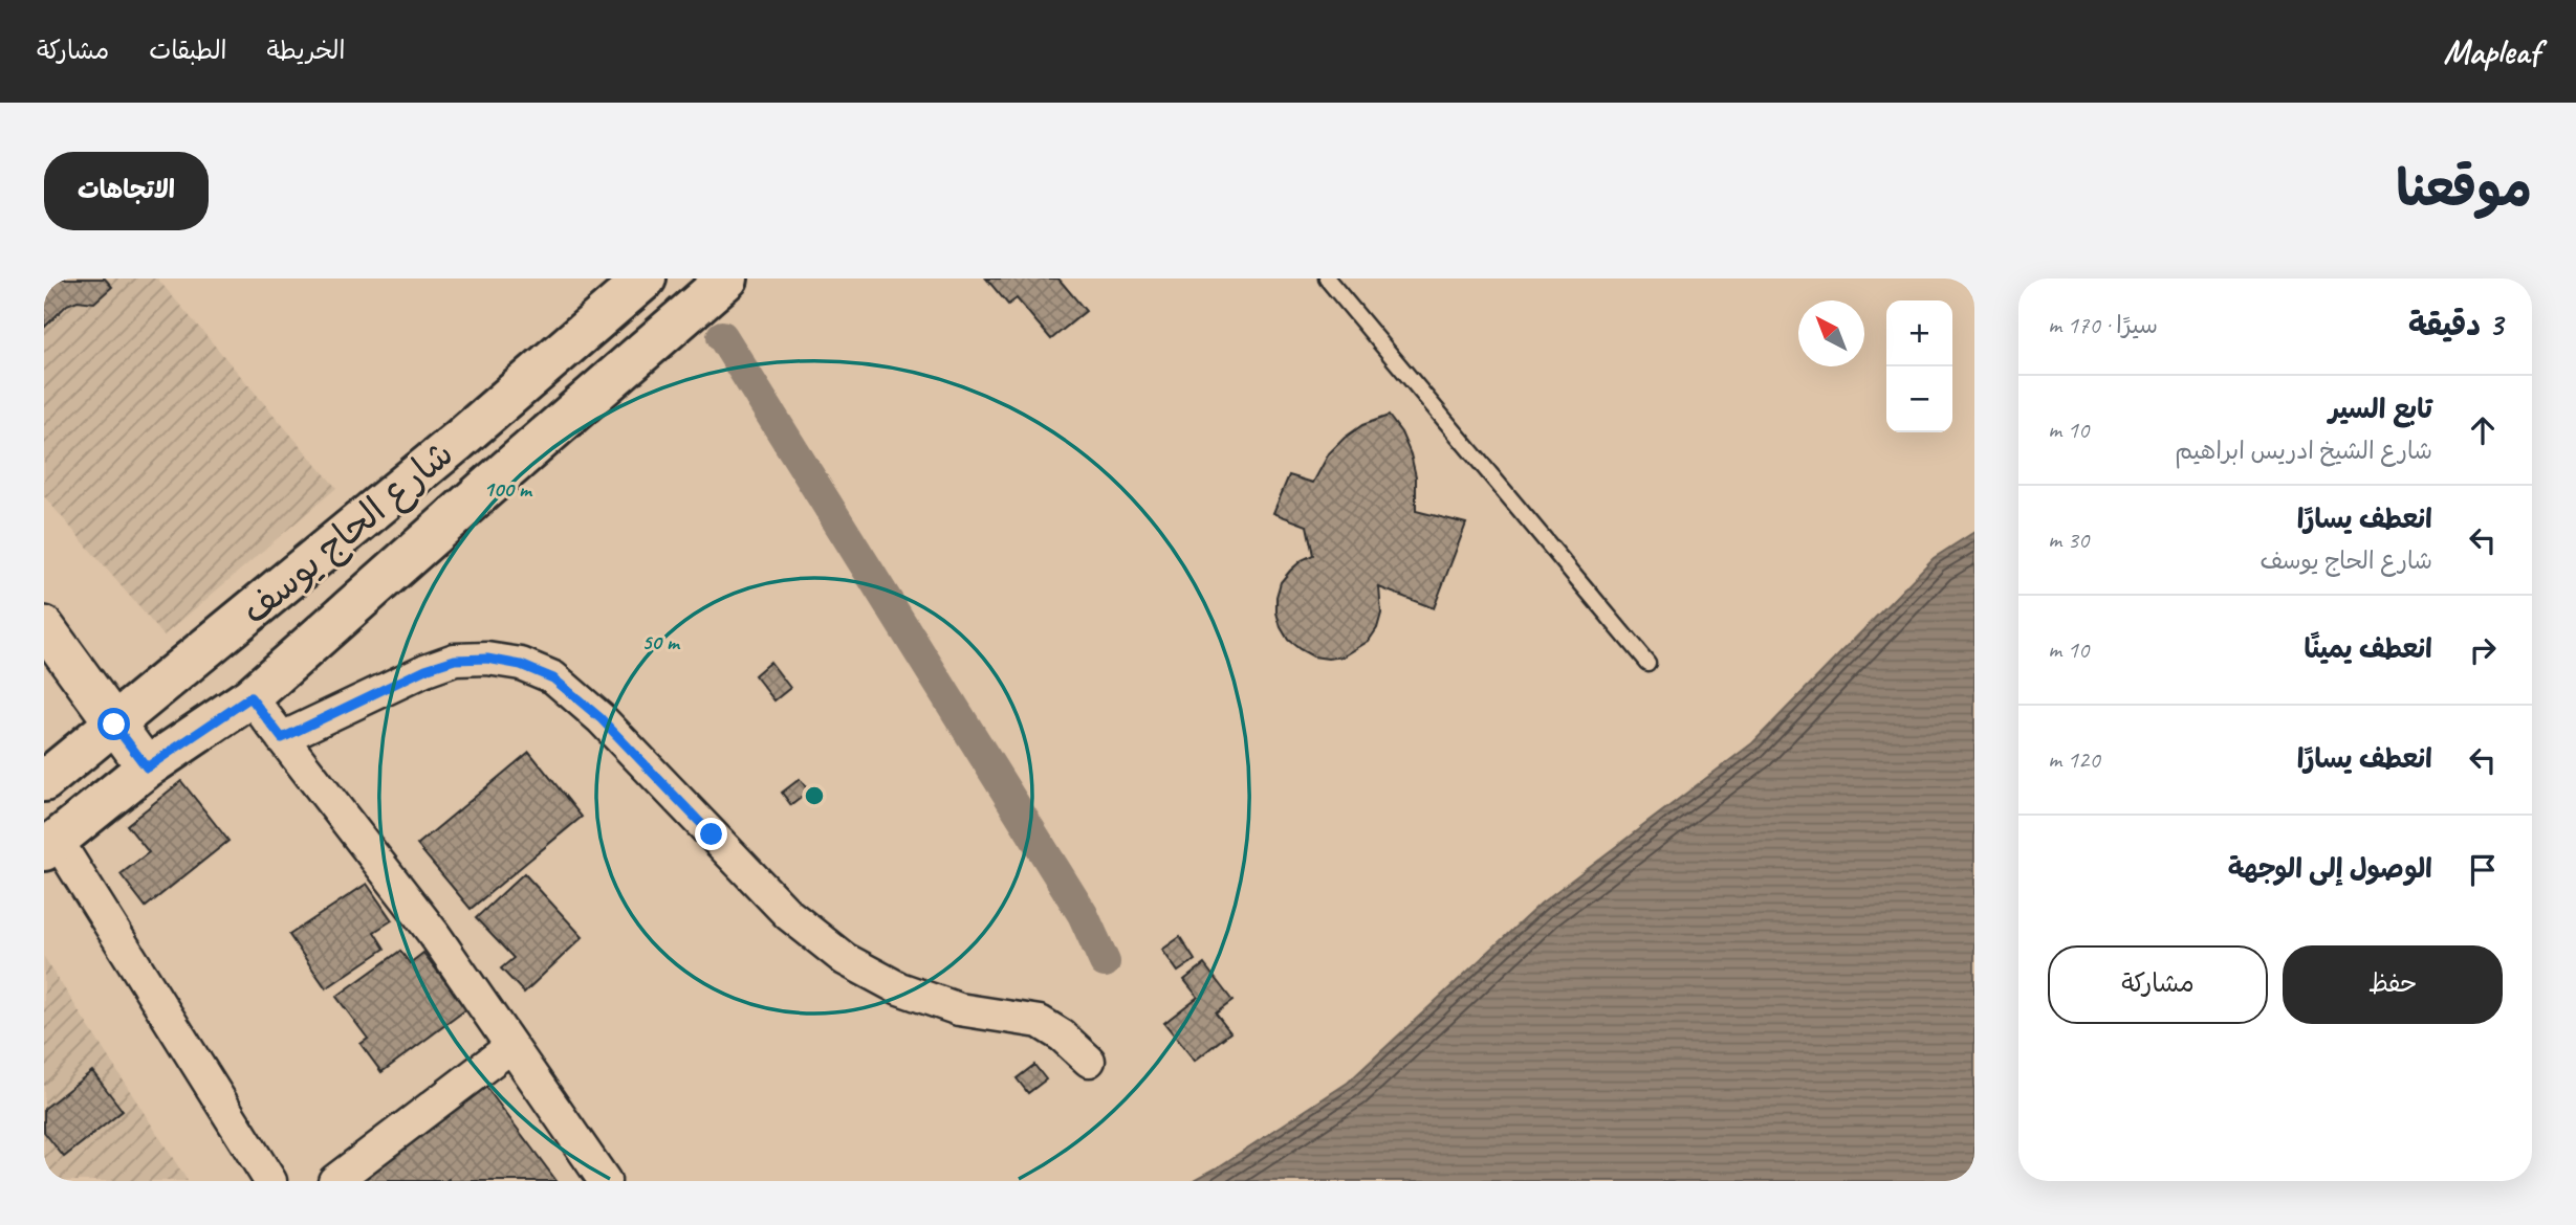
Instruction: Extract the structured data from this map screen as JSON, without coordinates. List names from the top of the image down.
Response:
{
  "streets": {
    "main road": ["شارع الحاج يوسف"]
  },
  "north": "top left",
  "page": {
    "header": "Mapleaf",
    "nav": ["الخريطة", "الطبقات", "مشاركة"],
    "title": "موقعنا",
    "buttons": [
      "الاتجاهات",
      ["حفظ", "مشاركة"]
    ],
    "heading": ["3 دقيقة", "سيرًا · 170 m"],
    "map_buttons": ["+", "−"],
    "list": [
      ["تابع السير", "شارع الشيخ ادريس ابراهيم", "10 m"],
      ["انعطف يسارًا", "شارع الحاج يوسف", "30 m"],
      ["انعطف يمينًا", "10 m"],
      ["انعطف يسارًا", "120 m"],
      "الوصول إلى الوجهة"
    ]
  },
  "rings": ["100 m", "50 m"]
}
